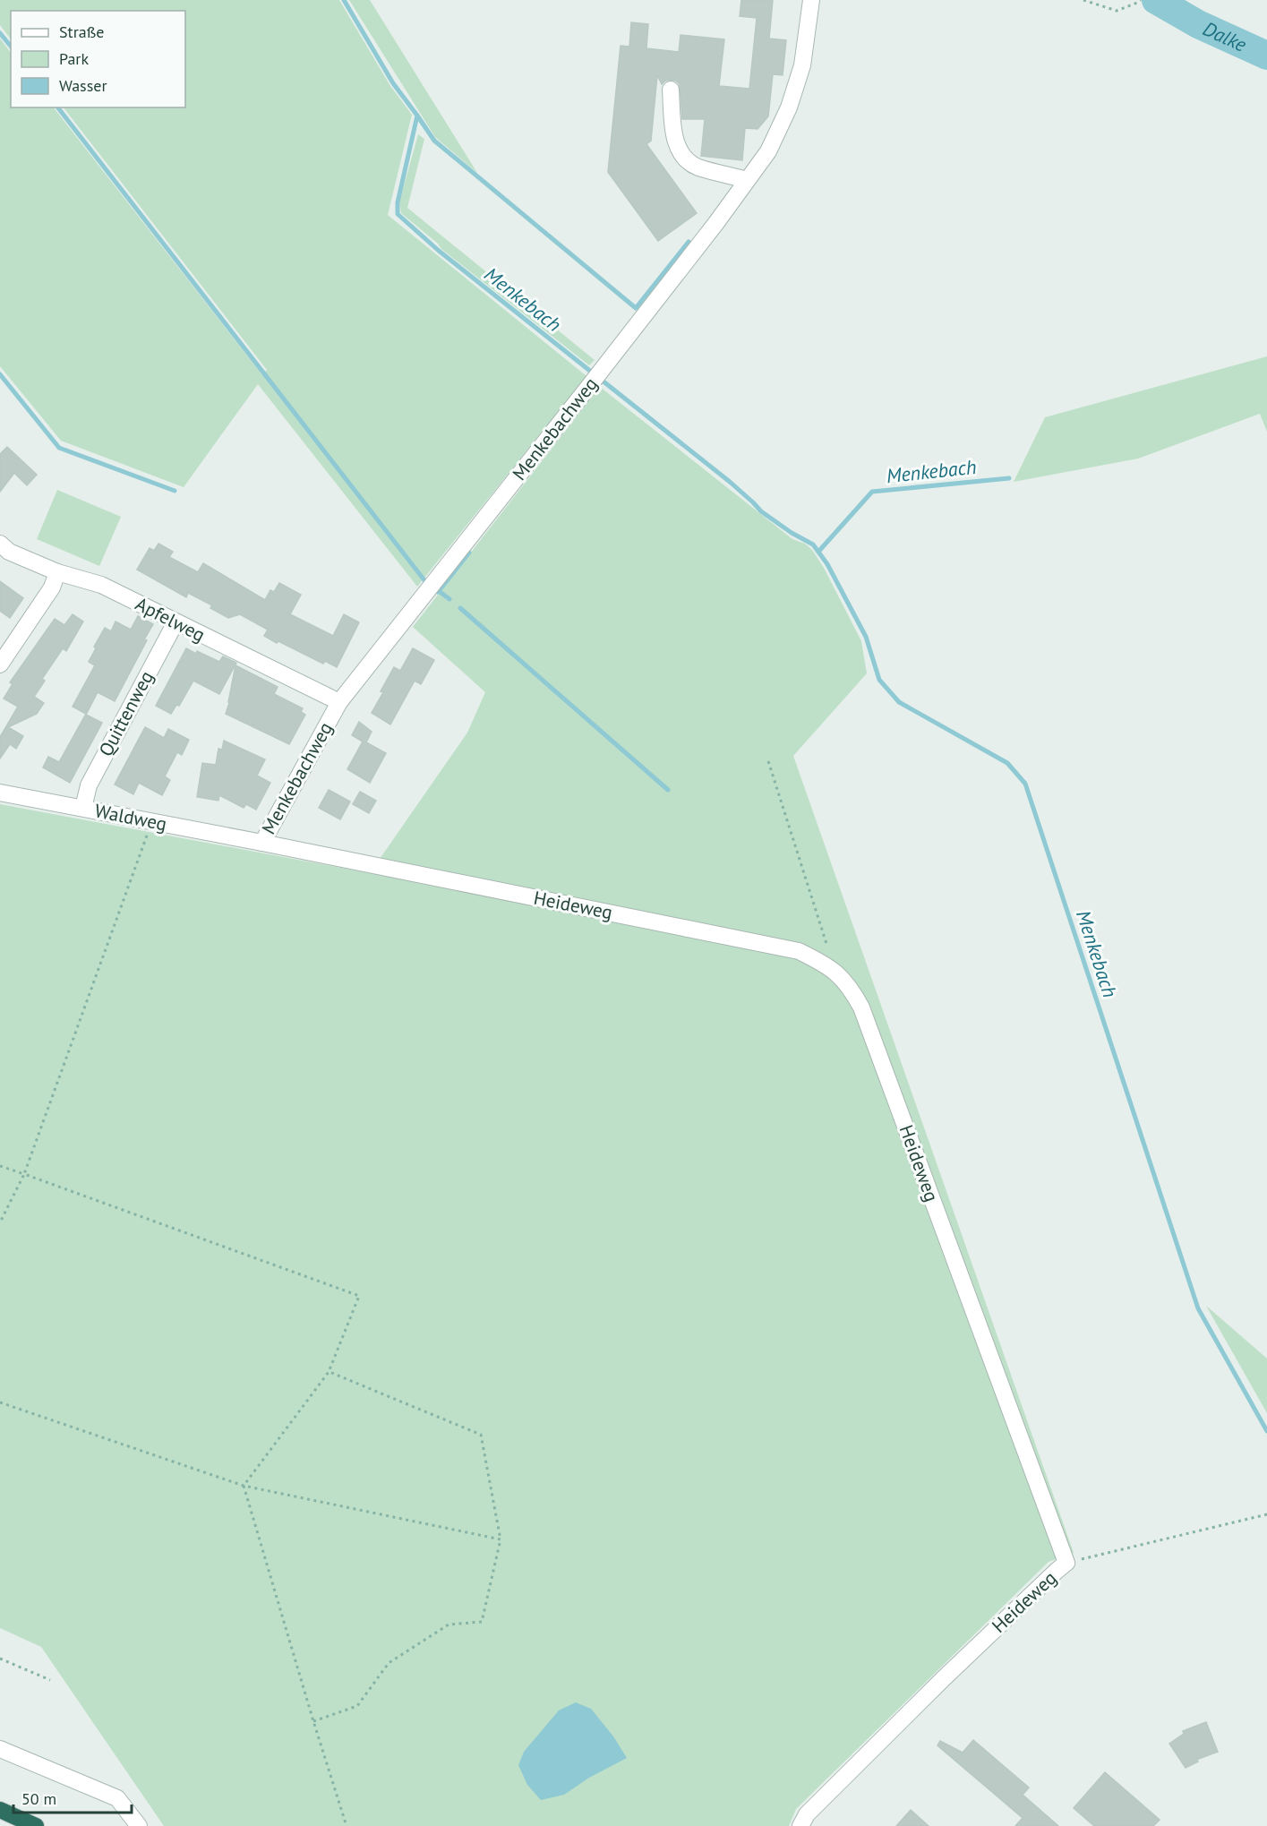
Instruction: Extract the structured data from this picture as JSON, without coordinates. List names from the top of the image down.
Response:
{
  "streets": {
    "street": [
      "Menkebachweg",
      "Apfelweg",
      "Quittenweg",
      "Waldweg",
      "Heideweg"
    ]
  },
  "crossings": [
    ["Menkebachweg", "Apfelweg"],
    ["Menkebachweg", "Waldweg"],
    ["Menkebachweg", "Heideweg"],
    ["Apfelweg", "Quittenweg"],
    ["Quittenweg", "Waldweg"],
    ["Waldweg", "Heideweg"]
  ],
  "water": ["Dalke", "Menkebach"],
  "legend": ["Straße", "Park", "Wasser"],
  "scale_bar": "50 m"
}
